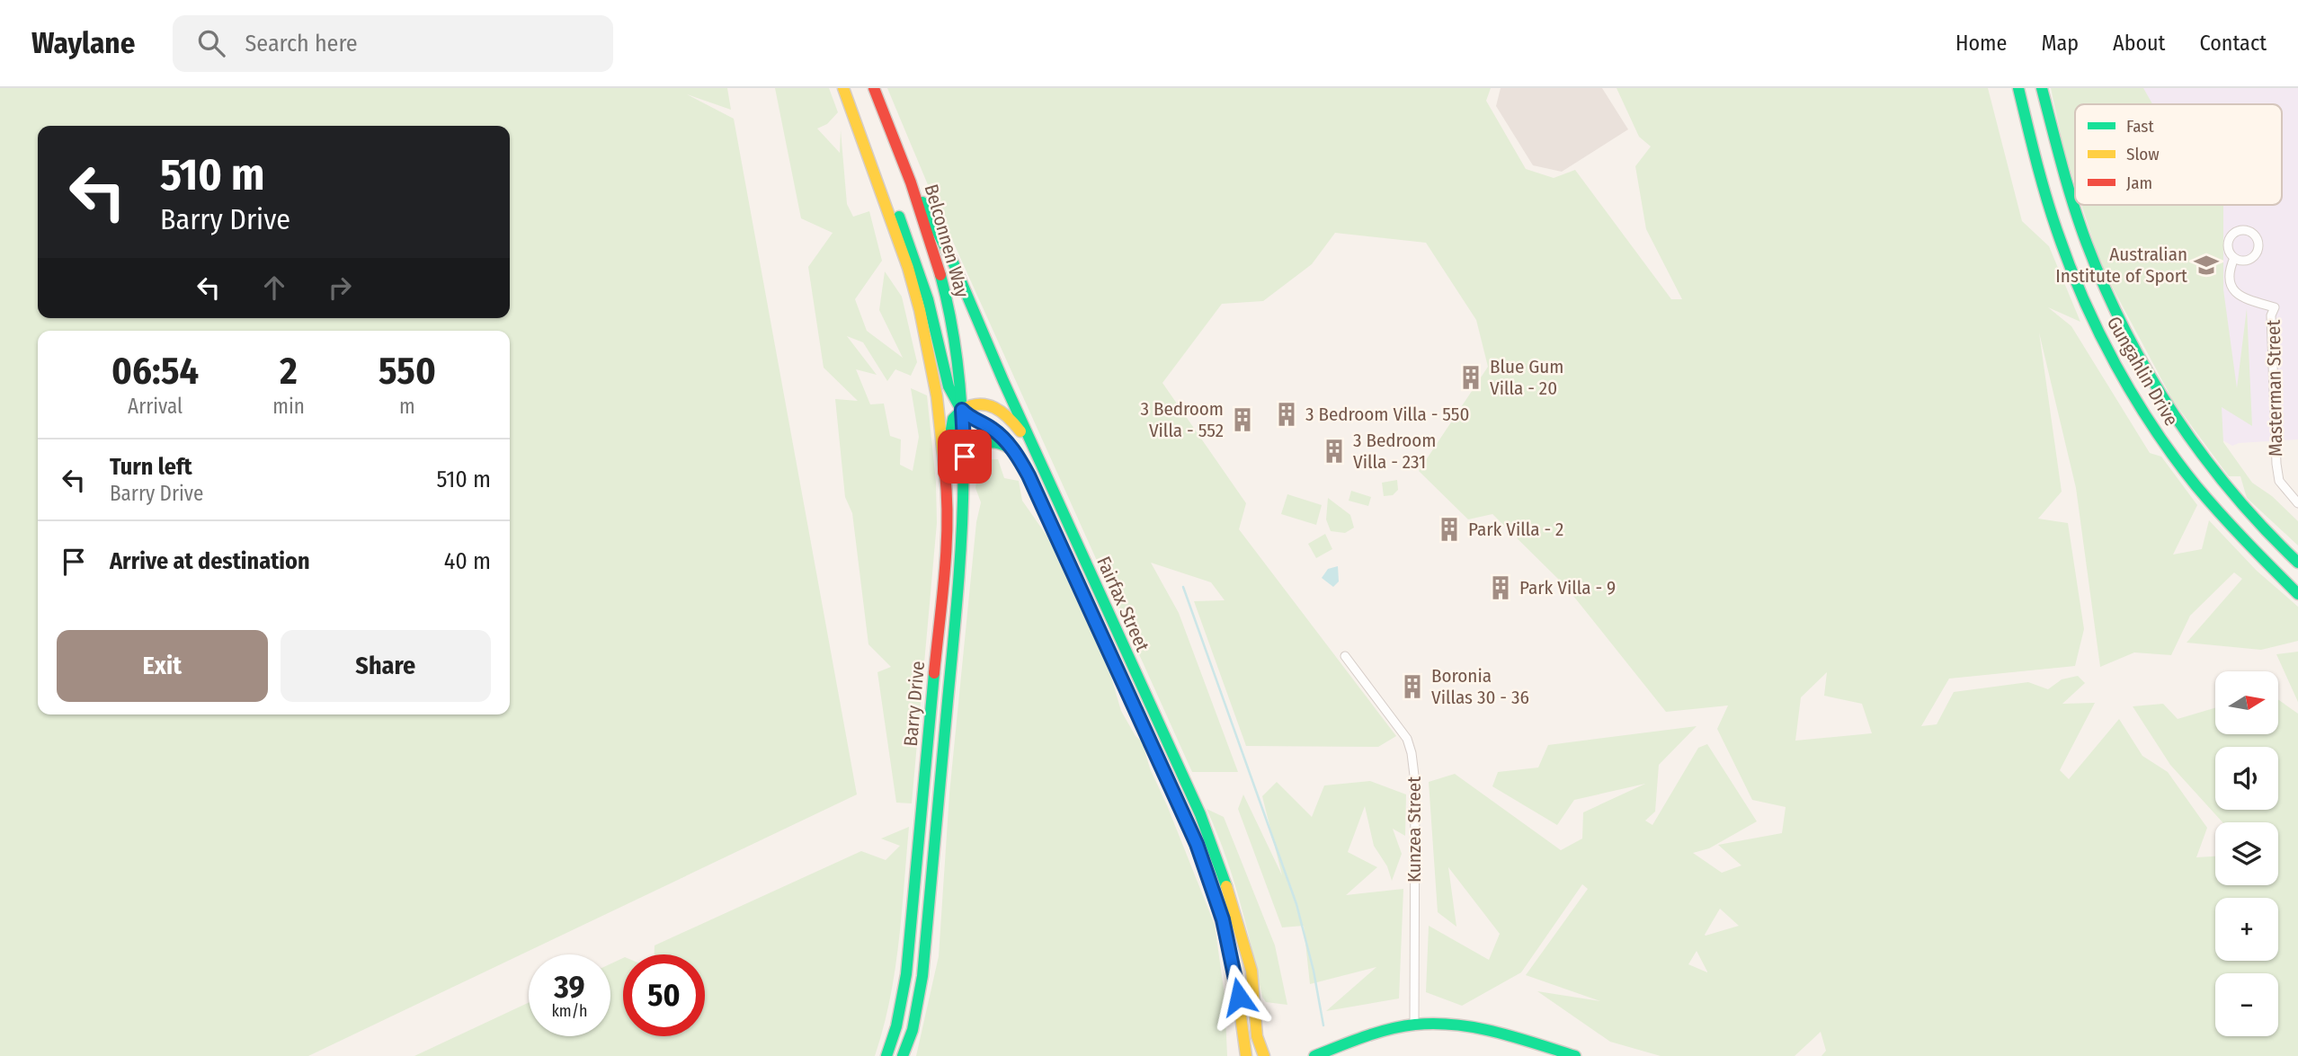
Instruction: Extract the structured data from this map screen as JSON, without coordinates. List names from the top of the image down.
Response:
{
  "streets": {
    "main road": [
      "Belconnen Way",
      "Gungahlin Drive",
      "Fairfax Street",
      "Barry Drive"
    ],
    "street": ["Masterman Street", "Kunzea Street"]
  },
  "crossings": [
    ["Belconnen Way", "Fairfax Street"],
    ["Belconnen Way", "Barry Drive"],
    ["Fairfax Street", "Barry Drive"]
  ],
  "places": {
    "school or university": ["Australian Institute of Sport"],
    "building": [
      "Blue Gum Villa - 20",
      "3 Bedroom Villa - 550",
      "3 Bedroom Villa - 552",
      "3 Bedroom Villa - 231",
      "Park Villa - 2",
      "Park Villa - 9",
      "Boronia Villas 30 - 36"
    ]
  },
  "legend": ["Fast", "Slow", "Jam"],
  "north": "right",
  "page": {
    "header": "Waylane",
    "search": "Search here",
    "nav": [
      "Home",
      "Map",
      "About",
      "Contact"
    ],
    "turn": ["510 m", "Barry Drive"],
    "eta": [
      "06:54",
      "Arrival",
      "2",
      "min",
      "550",
      "m"
    ],
    "list": [
      {
        "name": "Turn left",
        "note": "Barry Drive",
        "value": "510 m"
      },
      {
        "name": "Arrive at destination",
        "value": "40 m"
      }
    ],
    "buttons": ["Exit", "Share"],
    "map_buttons": ["+", "−"],
    "speed": "39 km/h",
    "limit": "50"
  }
}
